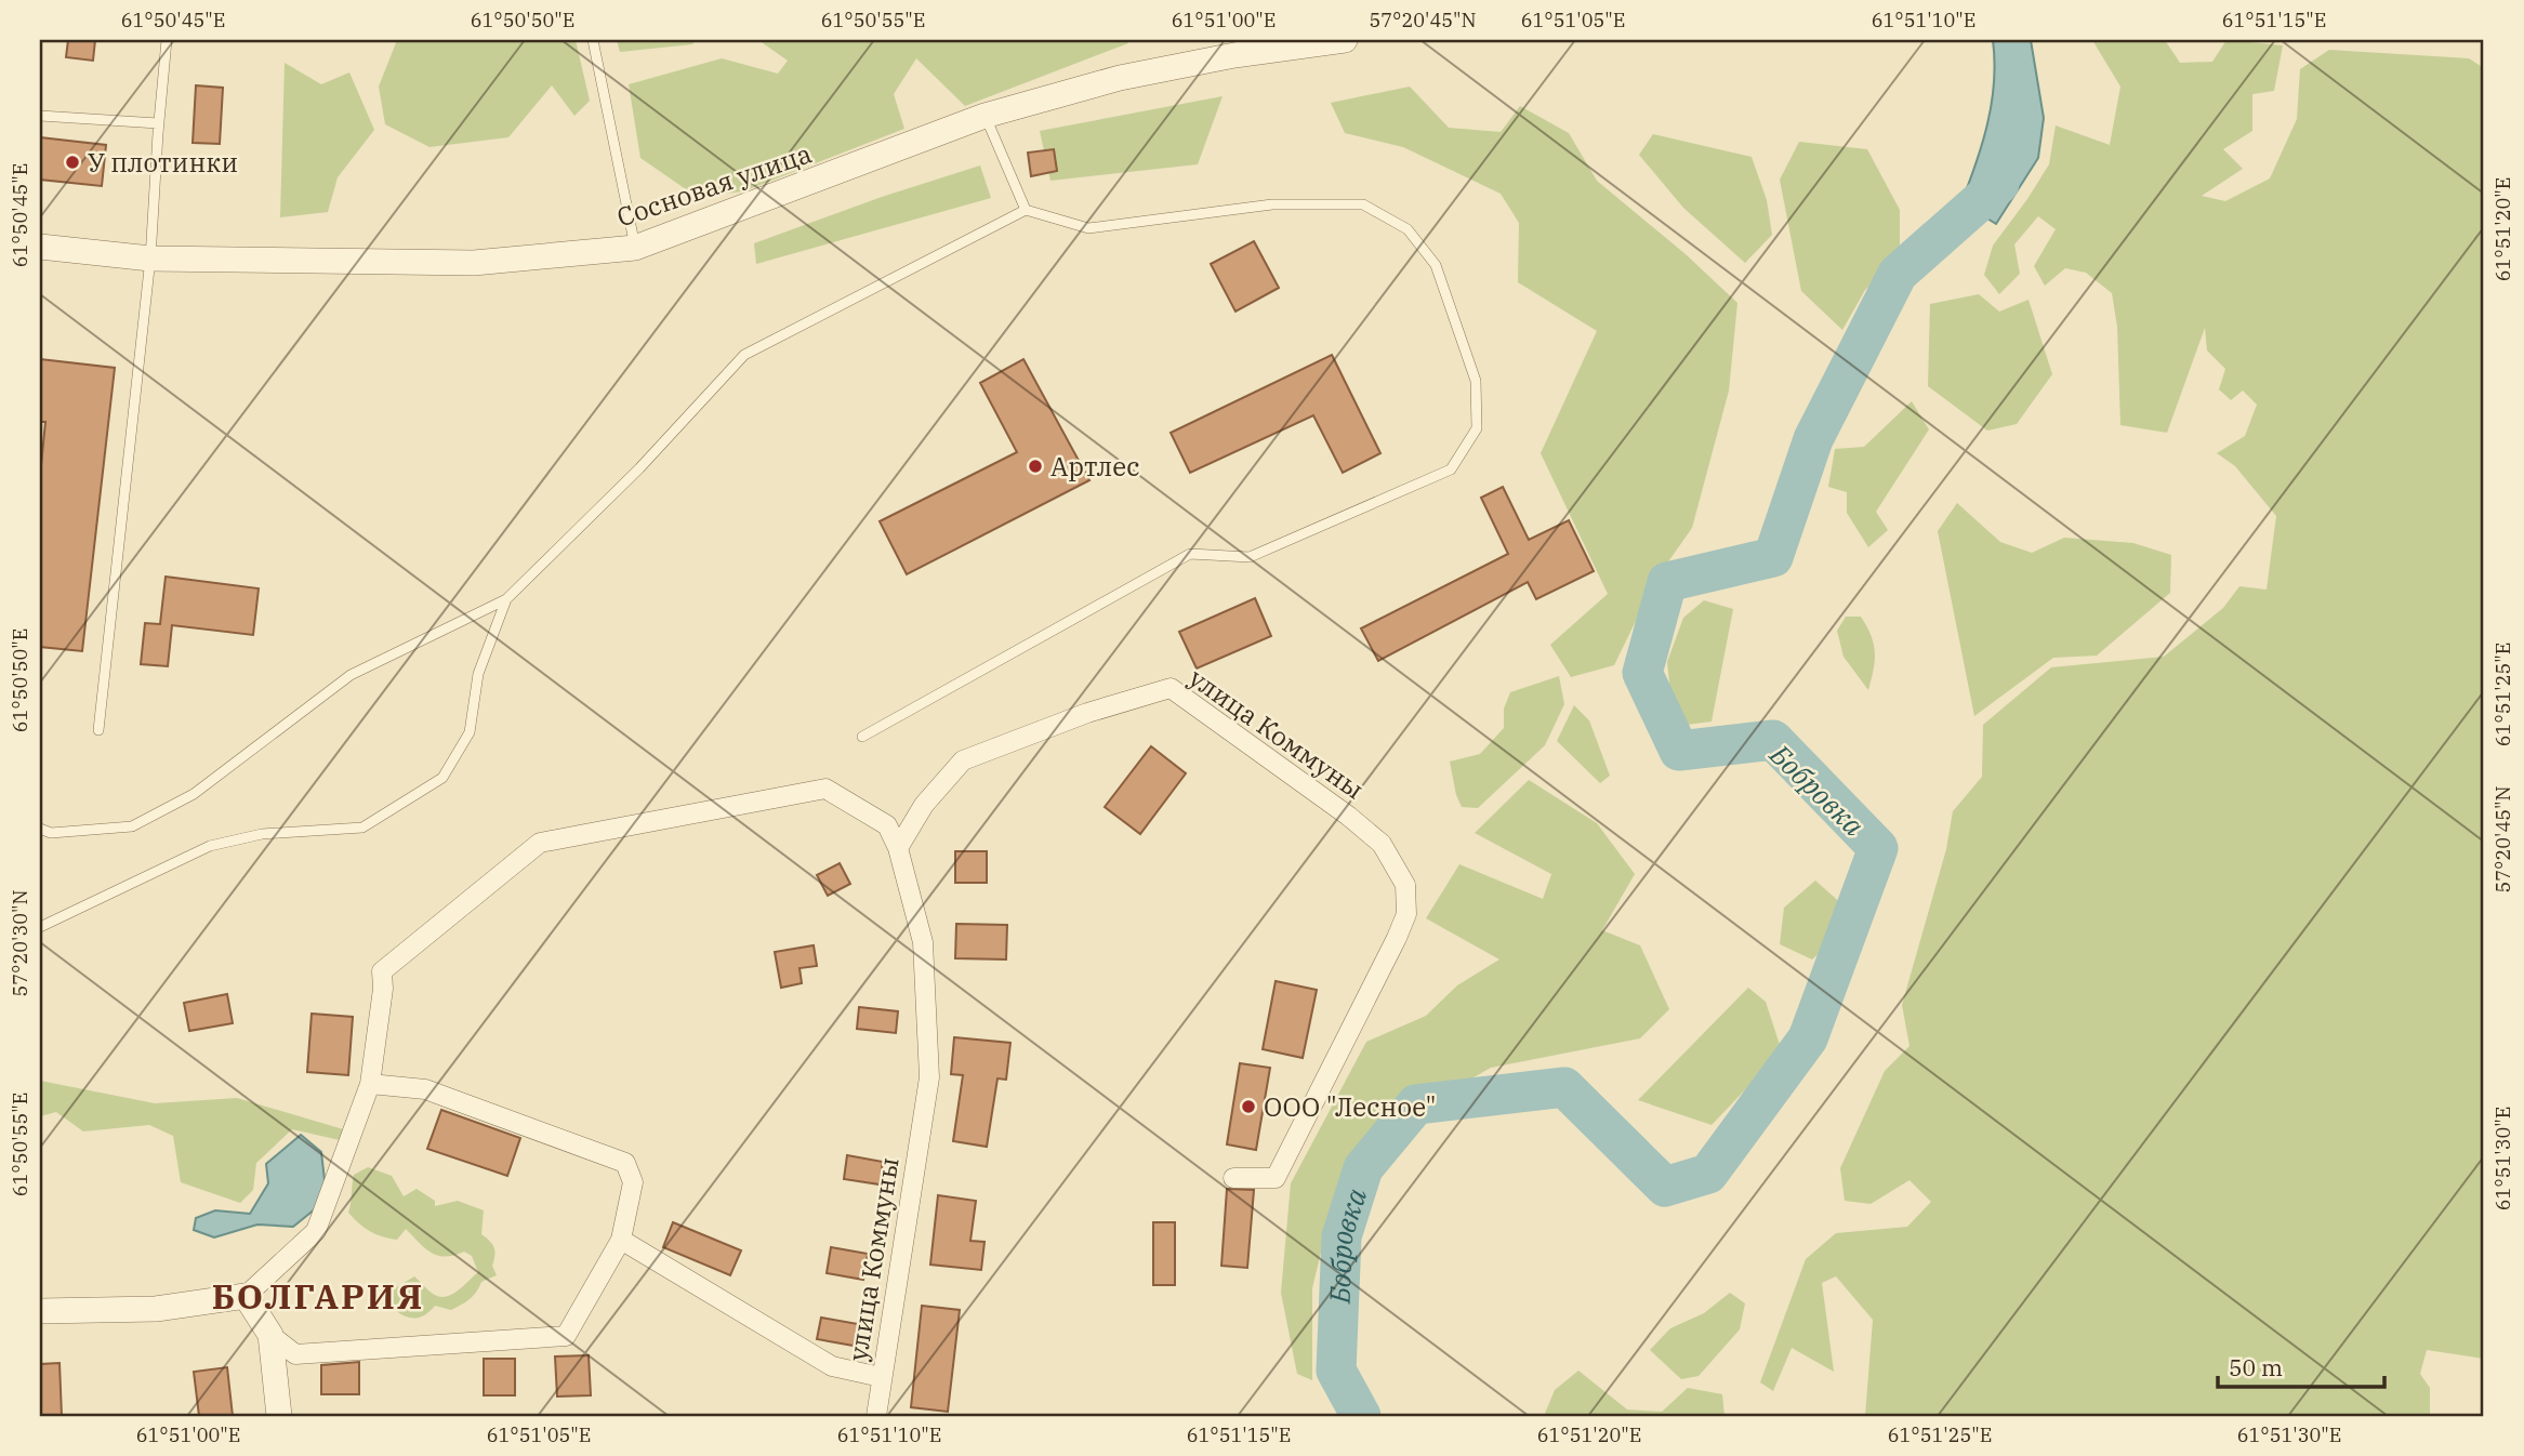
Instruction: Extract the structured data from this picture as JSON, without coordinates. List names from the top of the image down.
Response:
{
  "streets": {
    "street": ["Сосновая улица", "улица Коммуны"]
  },
  "districts": ["БОЛГАРИЯ"],
  "water": ["Бобровка"],
  "places": ["У плотинки", "Артлес", "ООО \"Лесное\""],
  "scale_bar": "50 m",
  "coordinates": [
    "61°50'45\"E",
    "61°50'50\"E",
    "61°50'55\"E",
    "61°51'00\"E",
    "57°20'45\"N",
    "61°51'05\"E",
    "61°51'10\"E",
    "61°51'15\"E",
    "61°51'20\"E",
    "61°51'25\"E",
    "57°20'30\"N",
    "61°51'30\"E"
  ]
}
